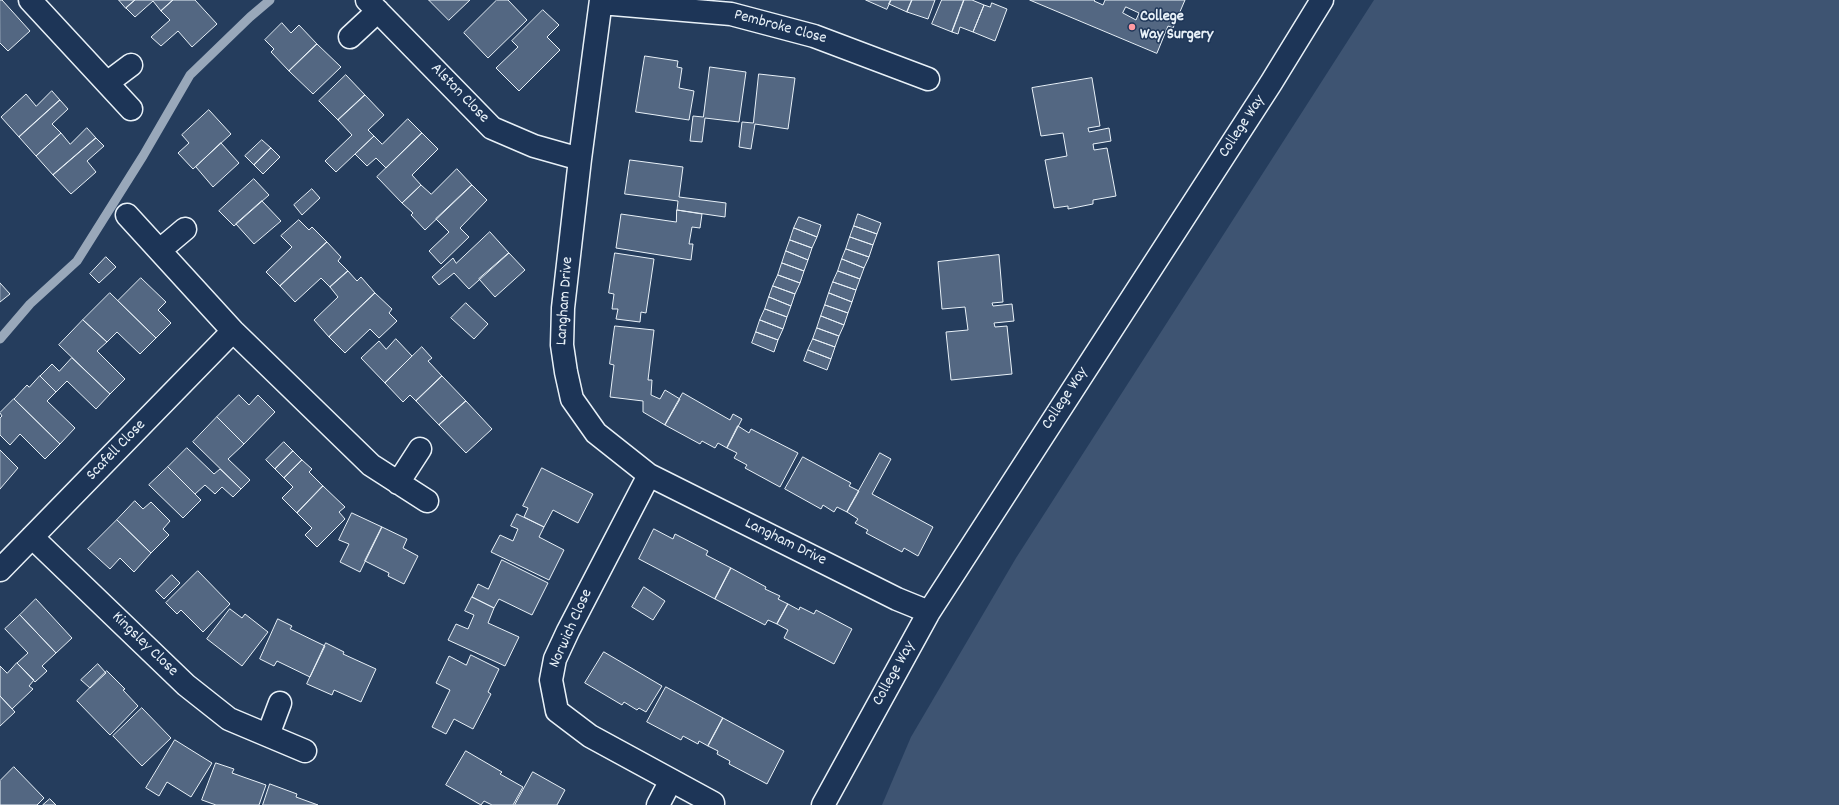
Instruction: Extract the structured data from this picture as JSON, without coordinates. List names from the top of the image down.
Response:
{
  "streets": {
    "street": [
      "Pembroke Close",
      "Alston Close",
      "College Way",
      "Langham Drive",
      "Scafell Close",
      "Norwich Close",
      "Kingsley Close"
    ]
  },
  "crossings": [
    ["Pembroke Close", "Langham Drive"],
    ["Alston Close", "Langham Drive"],
    ["College Way", "Langham Drive"],
    ["Langham Drive", "Norwich Close"],
    ["Scafell Close", "Kingsley Close"]
  ],
  "places": ["College Way Surgery"]
}
